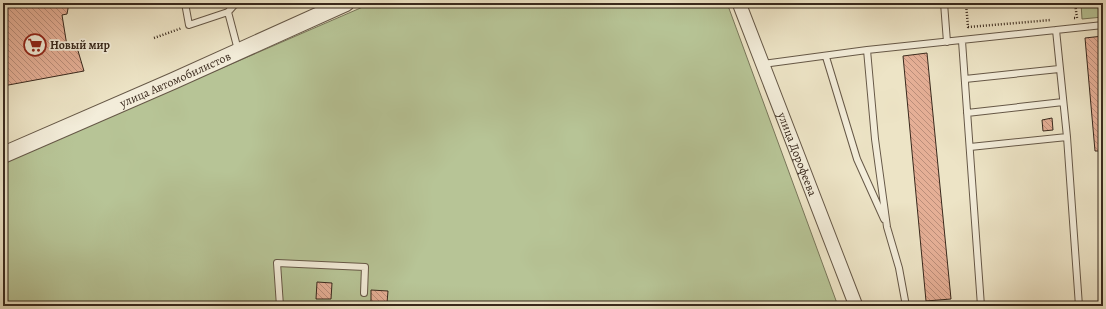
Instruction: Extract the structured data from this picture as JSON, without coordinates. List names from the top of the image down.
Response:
{
  "streets": {
    "street": ["улица Автомобилистов", "улица Дорофеева"]
  },
  "places": {
    "supermarket": ["Новый мир"]
  }
}
